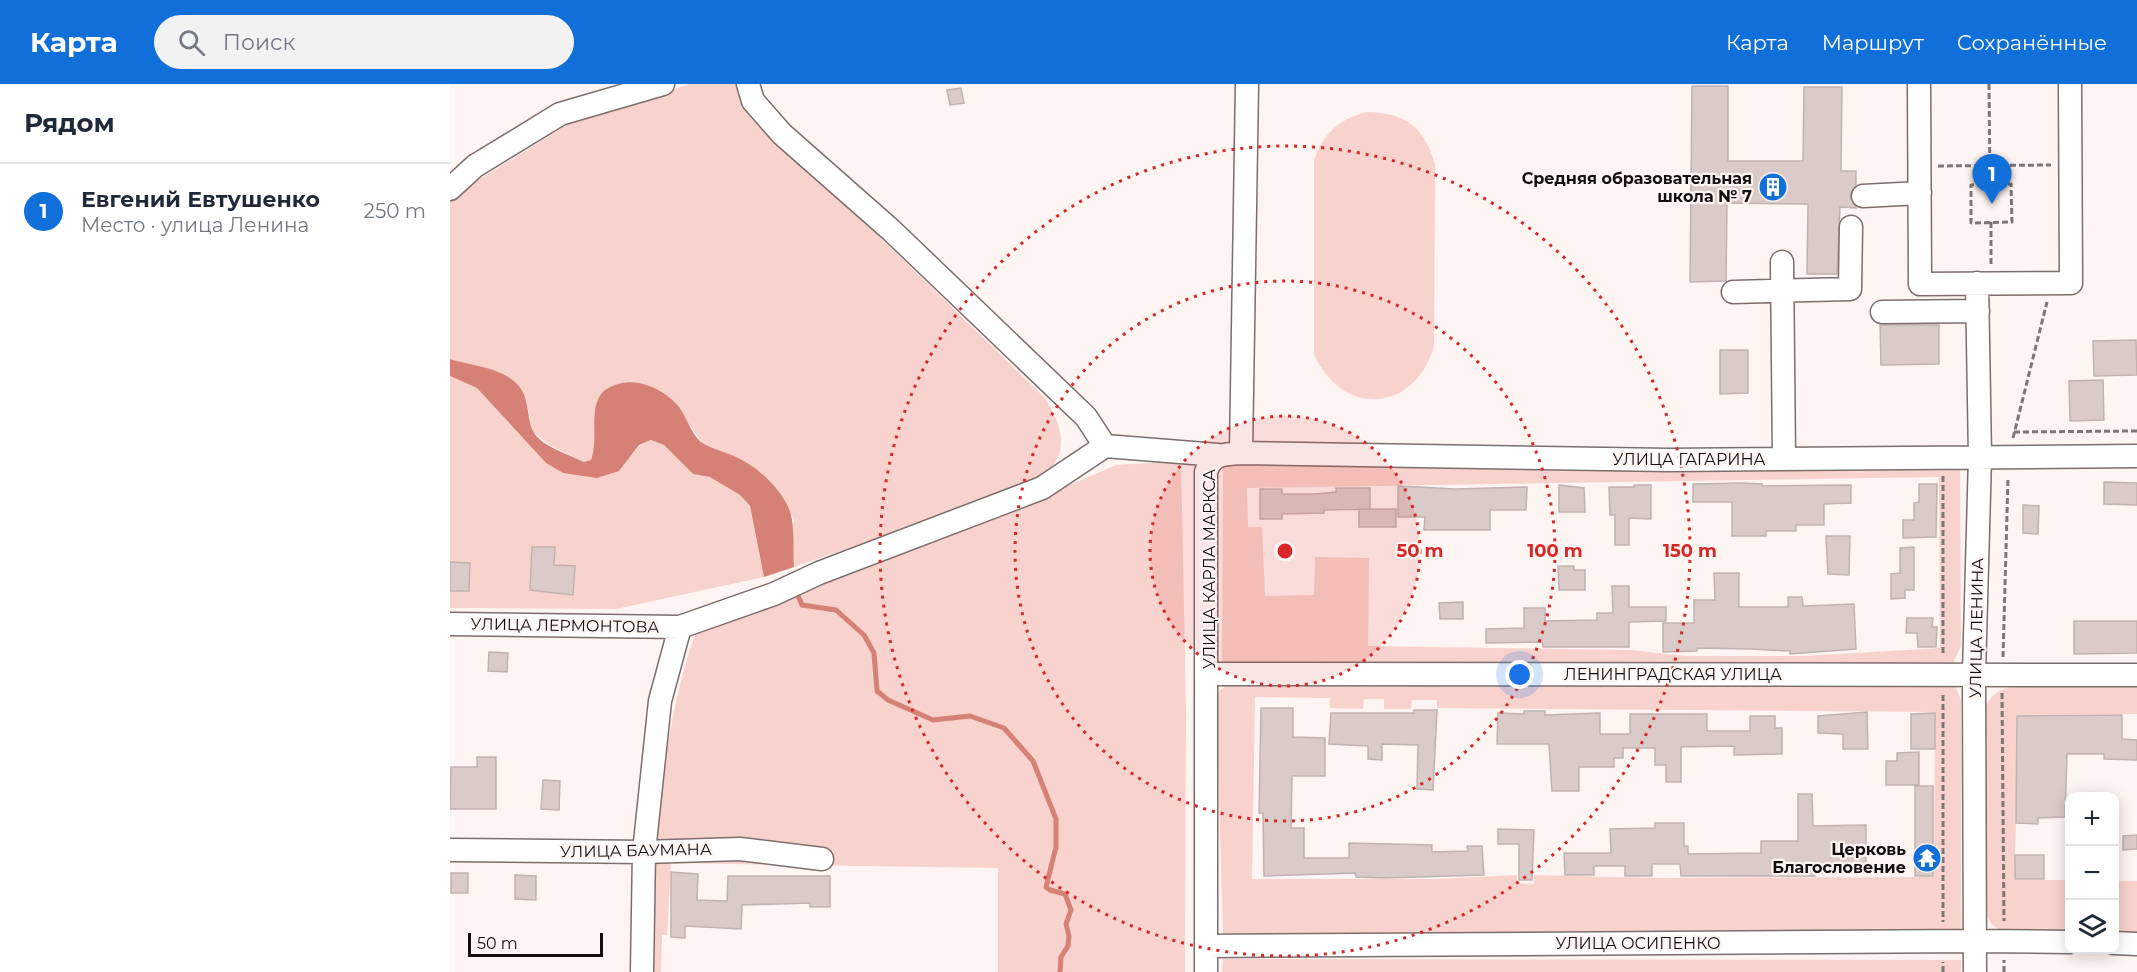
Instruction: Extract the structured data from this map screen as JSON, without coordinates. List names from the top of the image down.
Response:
{
  "streets": {
    "street": [
      "УЛИЦА ГАГАРИНА",
      "УЛИЦА КАРЛА МАРКСА",
      "УЛИЦА ЛЕРМОНТОВА",
      "УЛИЦА ЛЕНИНА",
      "ЛЕНИНГРАДСКАЯ УЛИЦА",
      "УЛИЦА БАУМАНА",
      "УЛИЦА ОСИПЕНКО"
    ]
  },
  "crossings": [
    ["УЛИЦА ГАГАРИНА", "УЛИЦА КАРЛА МАРКСА"],
    ["УЛИЦА ГАГАРИНА", "УЛИЦА ЛЕНИНА"],
    ["УЛИЦА КАРЛА МАРКСА", "ЛЕНИНГРАДСКАЯ УЛИЦА"],
    ["УЛИЦА КАРЛА МАРКСА", "УЛИЦА ОСИПЕНКО"],
    ["УЛИЦА ЛЕНИНА", "ЛЕНИНГРАДСКАЯ УЛИЦА"],
    ["УЛИЦА ЛЕНИНА", "УЛИЦА ОСИПЕНКО"]
  ],
  "places": {
    "building": ["Средняя образовательная школа № 7"],
    "temple": ["Церковь Благословение"]
  },
  "scale_bar": "50 m",
  "page": {
    "header": "Карта",
    "search": "Поиск",
    "nav": ["Карта", "Маршрут", "Сохранённые"],
    "heading": "Рядом",
    "pins": "1",
    "list": [
      {
        "mark": "1",
        "name": "Евгений Евтушенко",
        "note": "Место · улица Ленина",
        "value": "250 m"
      }
    ],
    "map_buttons": ["+", "−"],
    "scale": "50 m"
  },
  "rings": ["50 m", "100 m", "150 m"]
}
